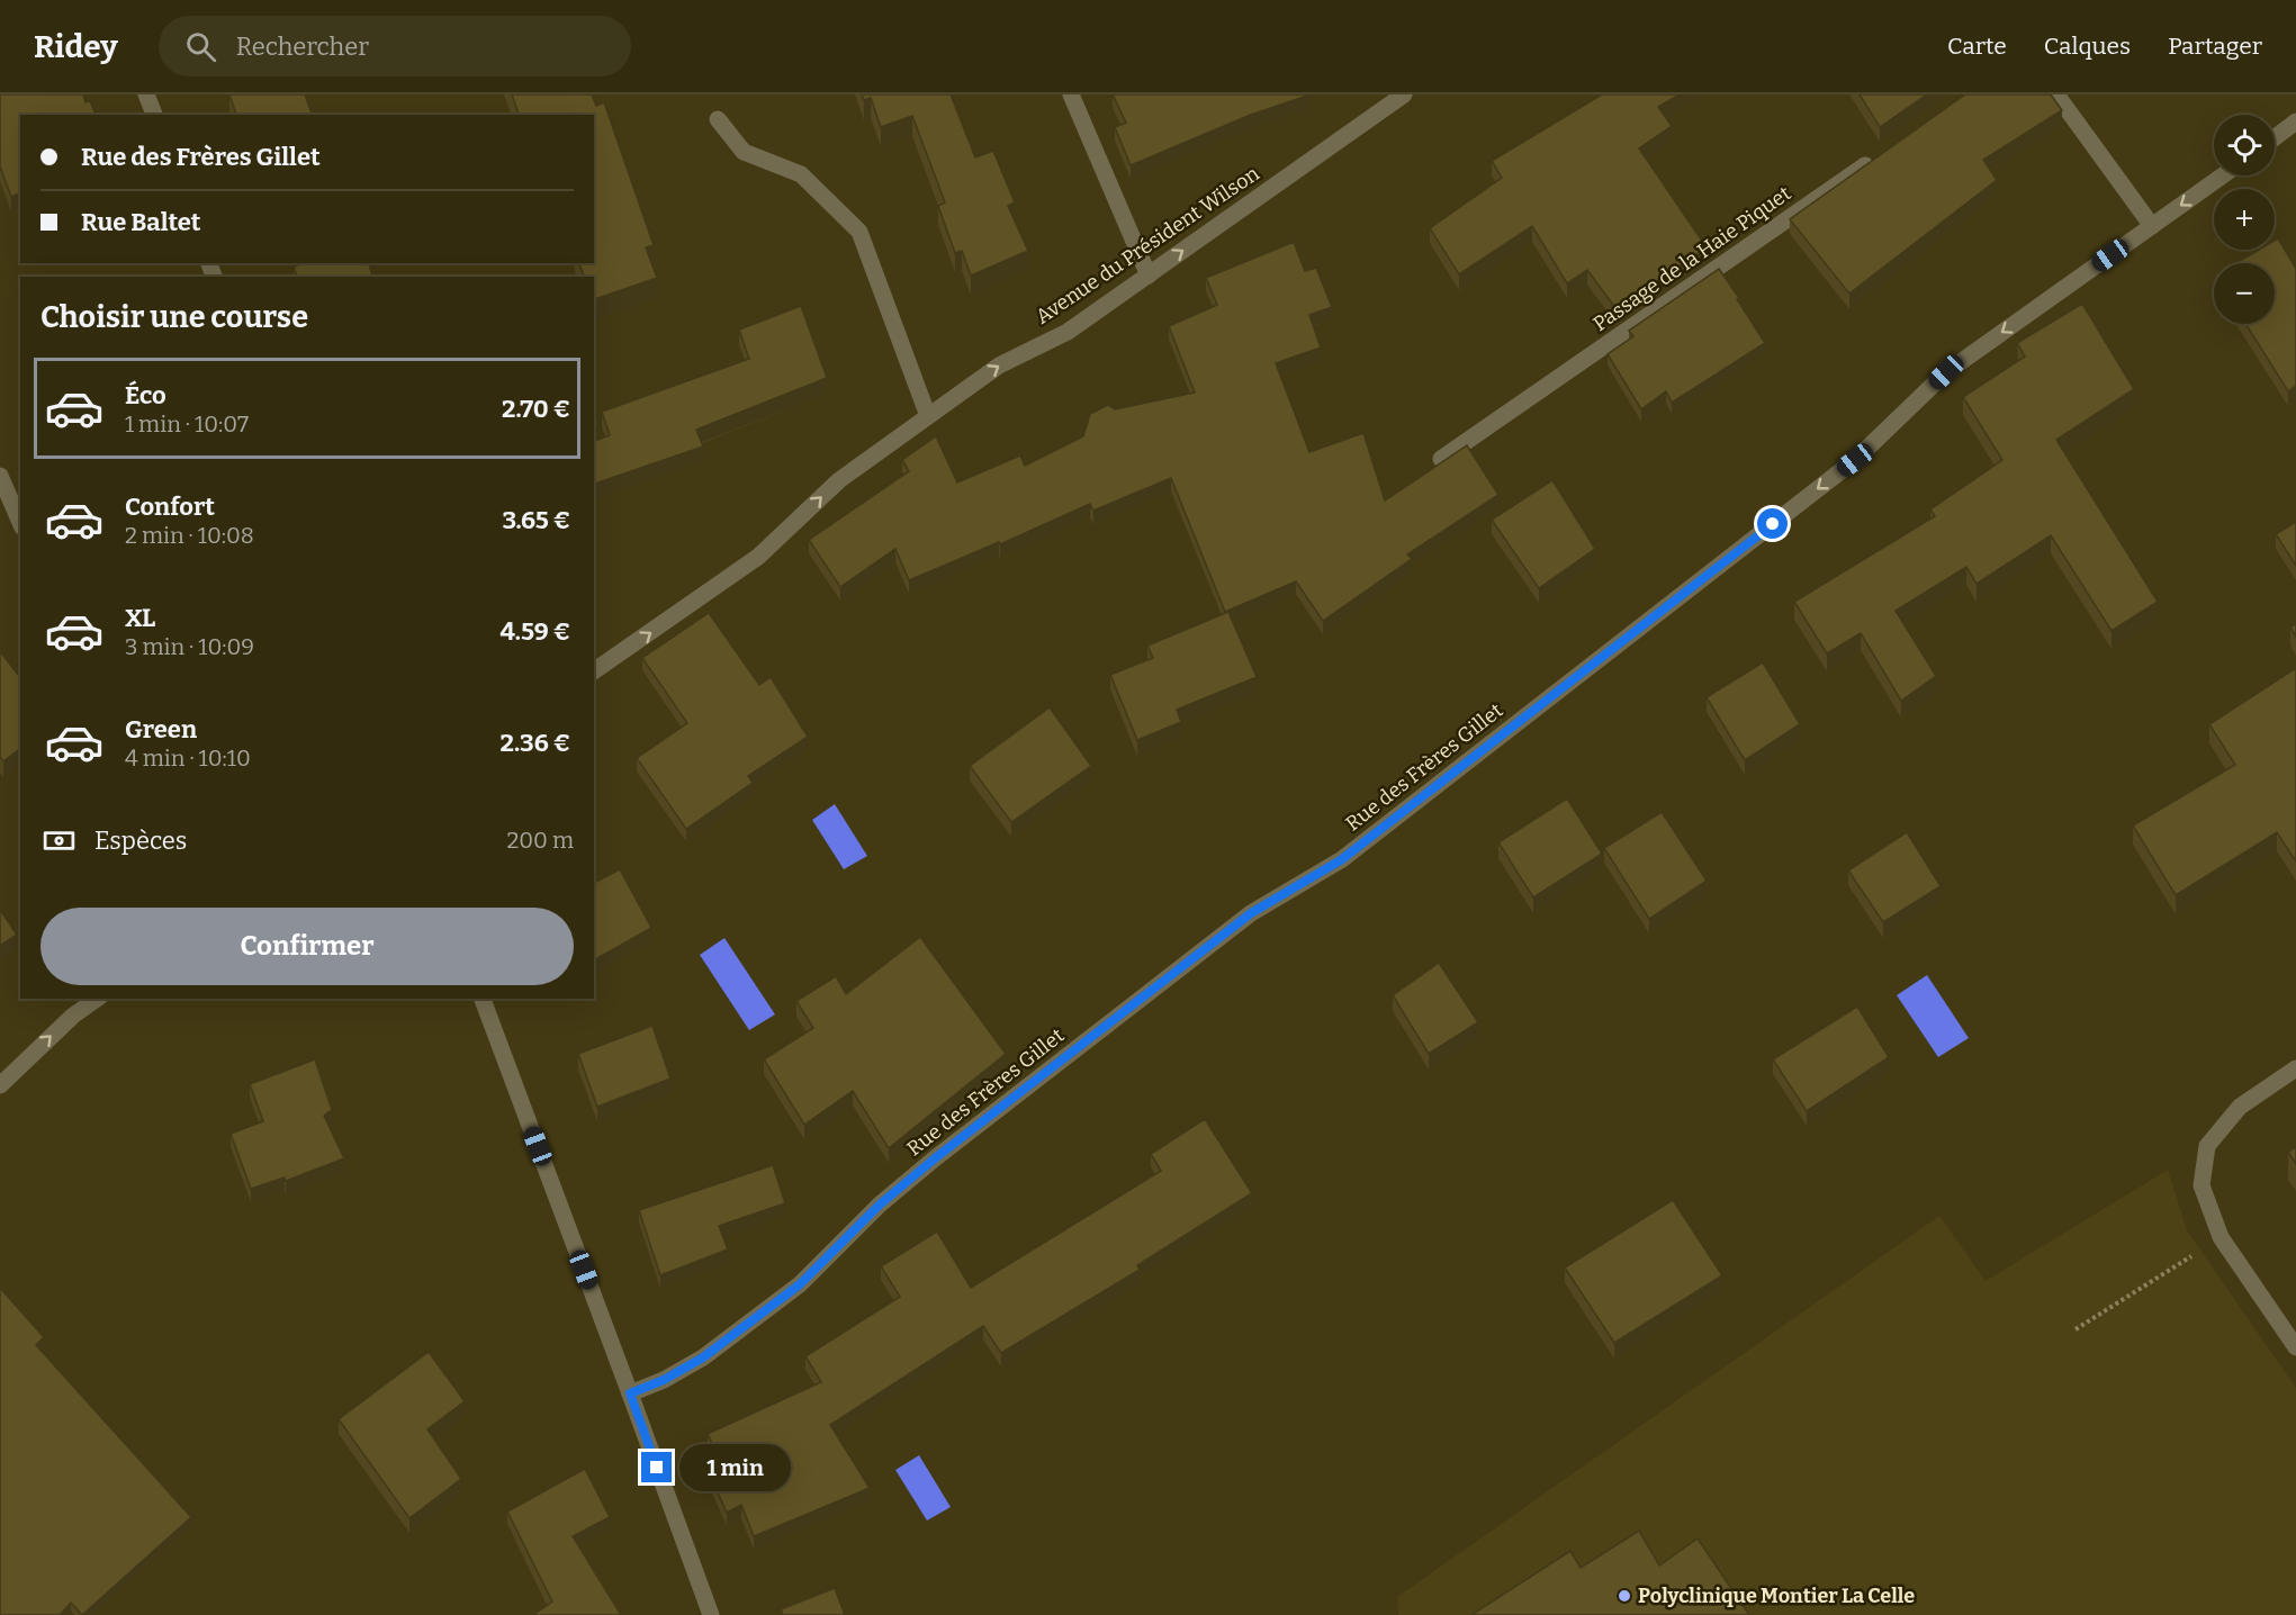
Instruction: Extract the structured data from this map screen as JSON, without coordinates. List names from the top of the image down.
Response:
{
  "streets": {
    "street": ["Avenue du Président Wilson", "Passage de la Haie Piquet", "Rue des Frères Gillet"]
  },
  "one_way": ["Avenue du Président Wilson", "Rue des Frères Gillet"],
  "places": ["Polyclinique Montier La Celle"],
  "page": {
    "header": "Ridey",
    "search": "Rechercher",
    "nav": ["Carte", "Calques", "Partager"],
    "map_buttons": ["+", "−"],
    "banner": ["Rue des Frères Gillet", "Rue Baltet"],
    "heading": "Choisir une course",
    "list": [
      {
        "name": "Éco",
        "note": "1 min · 10:07",
        "value": "2.70 €"
      },
      {
        "name": "Confort",
        "note": "2 min · 10:08",
        "value": "3.65 €"
      },
      {
        "name": "XL",
        "note": "3 min · 10:09",
        "value": "4.59 €"
      },
      {
        "name": "Green",
        "note": "4 min · 10:10",
        "value": "2.36 €"
      }
    ],
    "pay": ["Espèces", "200 m"],
    "buttons": "Confirmer",
    "bubble": "1 min"
  }
}
